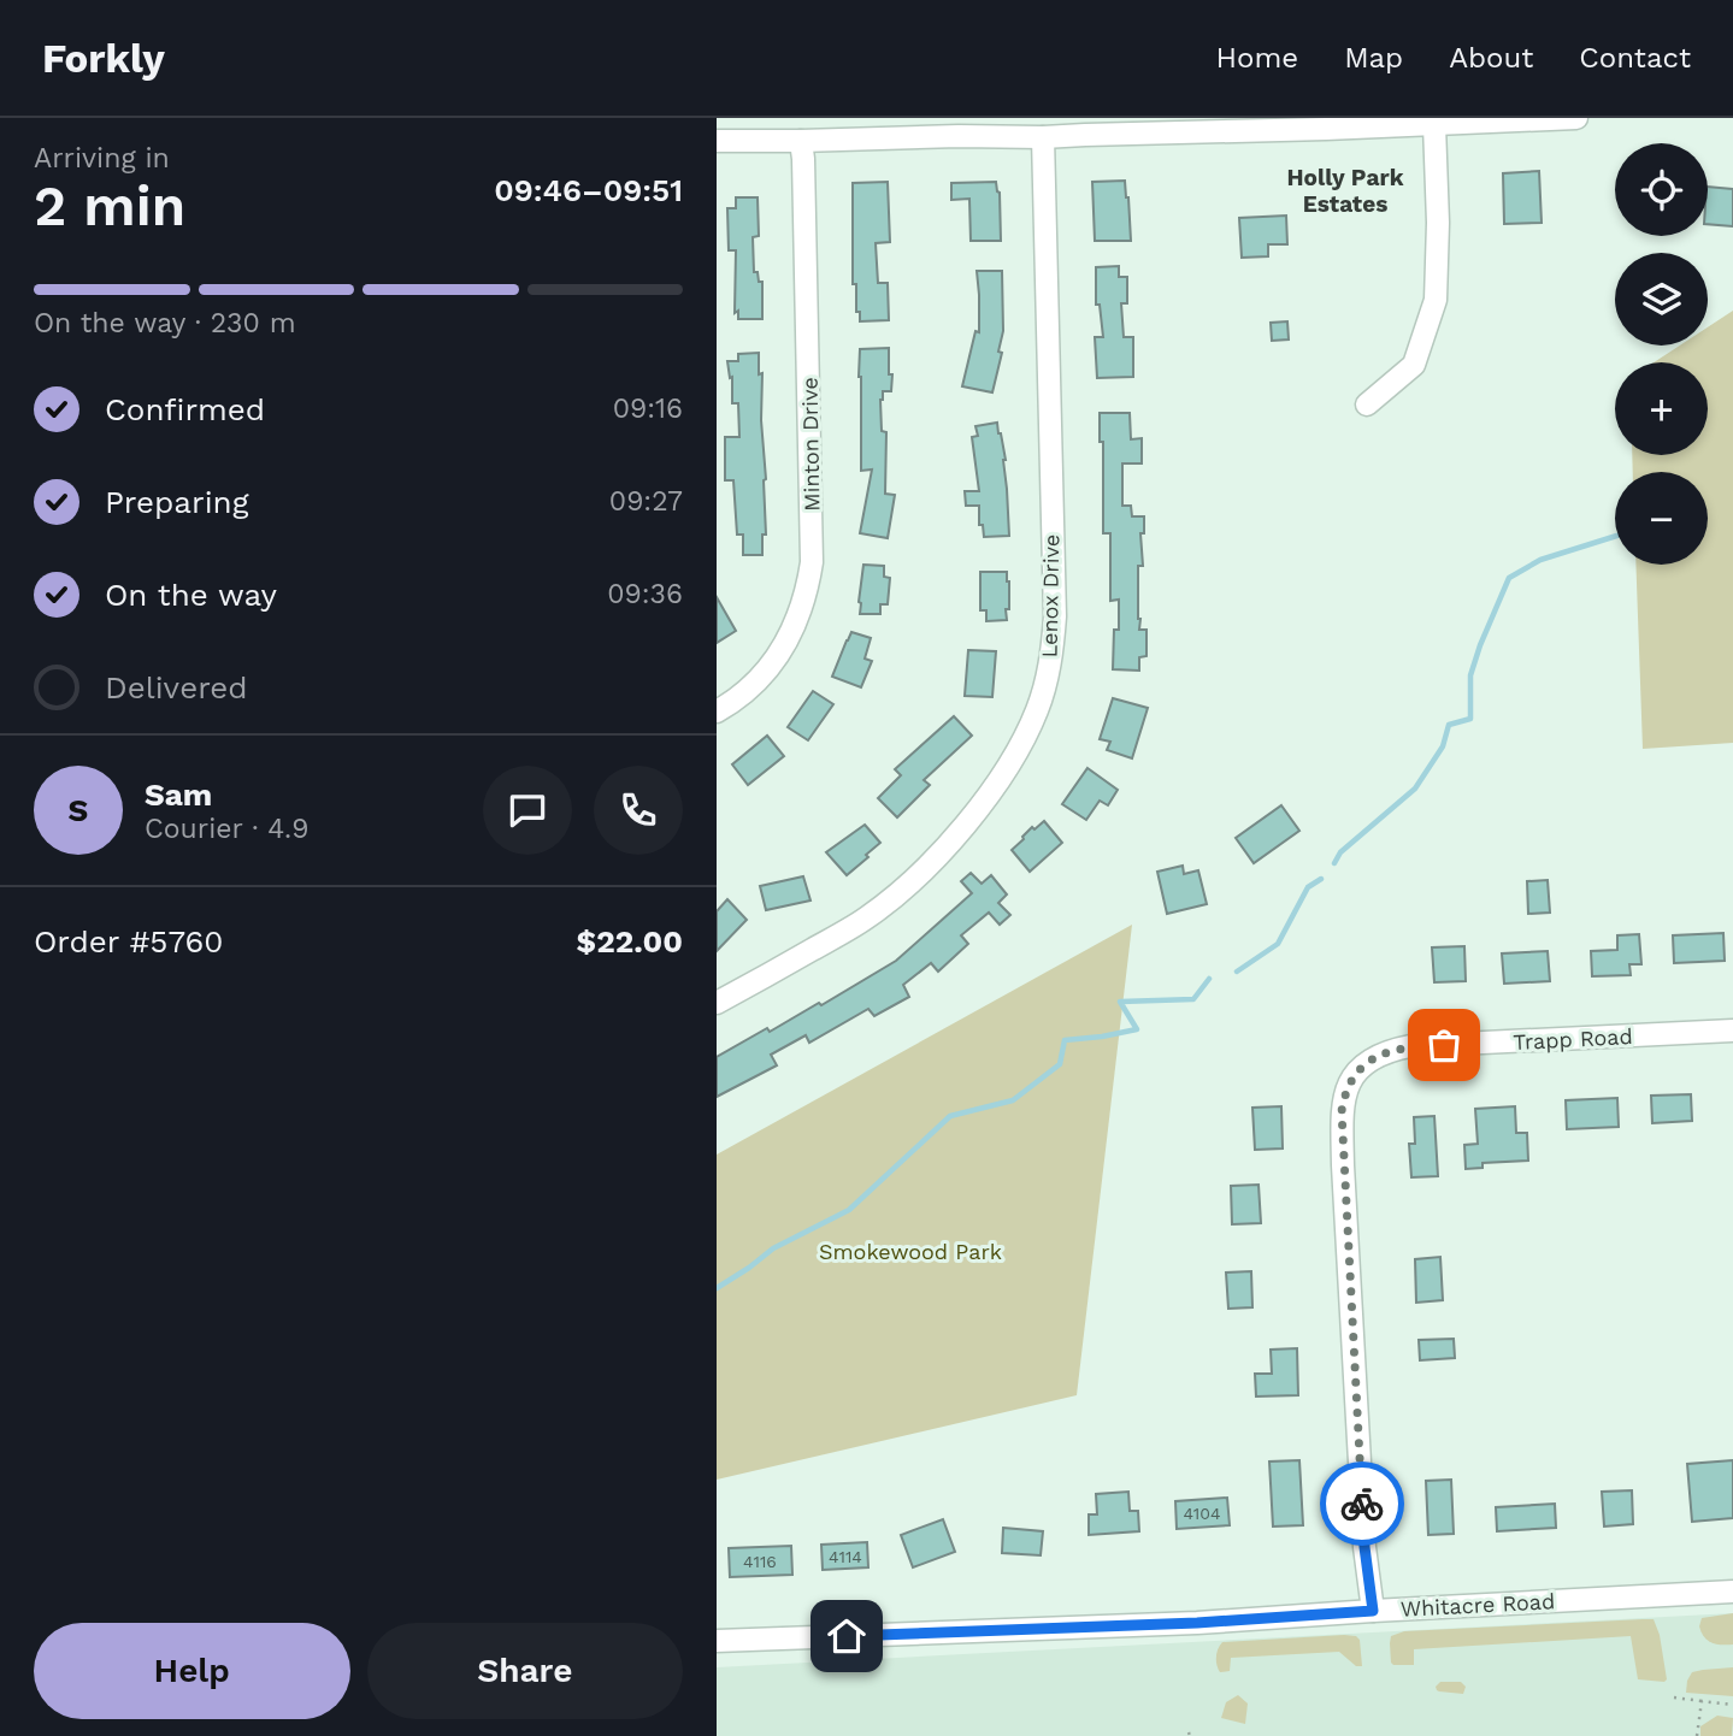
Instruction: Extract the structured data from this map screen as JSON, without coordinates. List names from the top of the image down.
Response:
{
  "streets": {
    "street": [
      "Minton Drive",
      "Lenox Drive",
      "Trapp Road",
      "Whitacre Road"
    ]
  },
  "crossings": [
    ["Trapp Road", "Whitacre Road"]
  ],
  "districts": ["Holly Park Estates"],
  "parks": ["Smokewood Park"],
  "house_numbers": ["4104", "4114", "4116"],
  "page": {
    "header": "Forkly",
    "nav": [
      "Home",
      "Map",
      "About",
      "Contact"
    ],
    "heading": ["2 min", "Arriving in", "09:46–09:51"],
    "panel": [
      "Sam",
      "Courier · 4.9",
      "Order #5760",
      "$22.00"
    ],
    "map_buttons": ["+", "−"],
    "bar": "On the way · 230 m",
    "list": [
      ["Confirmed", "09:16"],
      ["Preparing", "09:27"],
      ["On the way", "09:36"],
      "Delivered"
    ],
    "round": "S",
    "buttons": ["Help", "Share"]
  }
}
